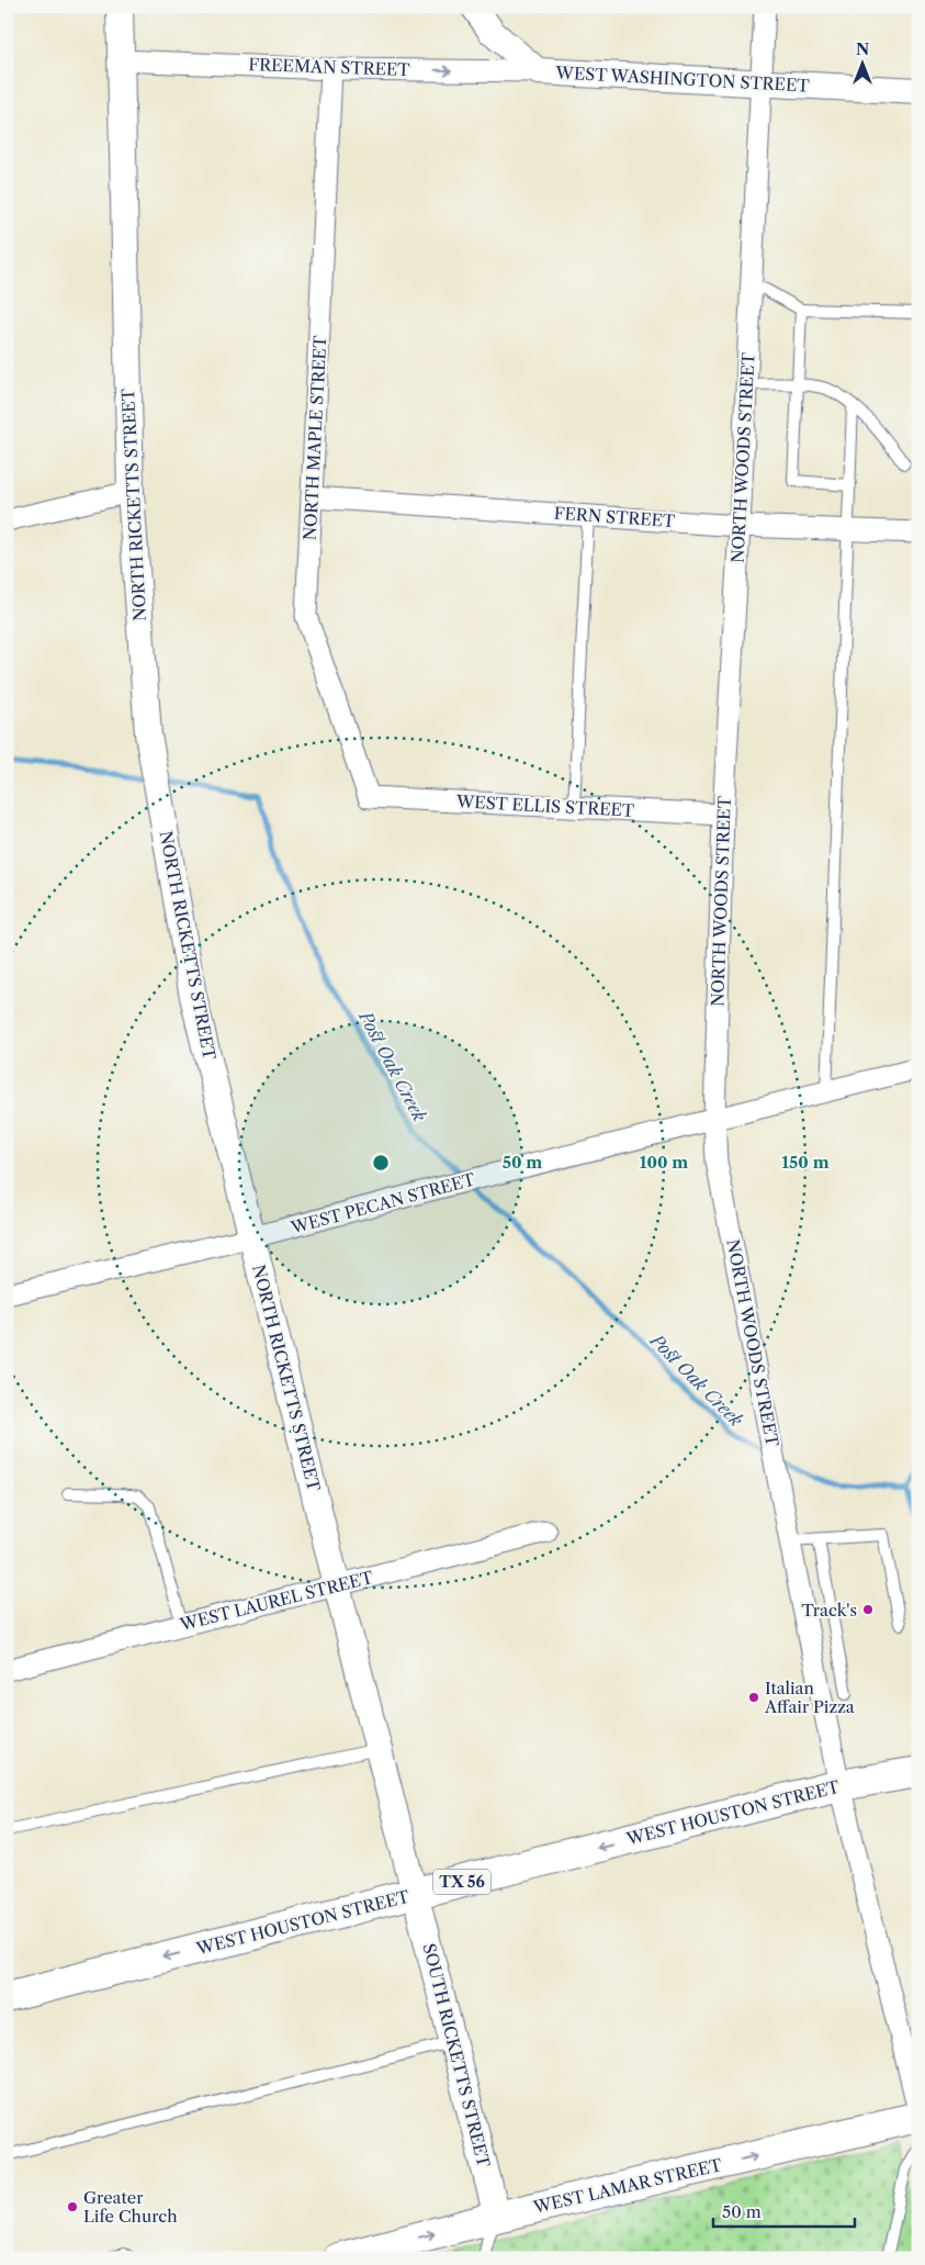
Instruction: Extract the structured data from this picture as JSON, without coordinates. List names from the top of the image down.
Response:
{
  "streets": {
    "main road": ["WEST HOUSTON STREET", "TX 56", "WEST LAMAR STREET"],
    "street": [
      "FREEMAN STREET",
      "WEST WASHINGTON STREET",
      "NORTH MAPLE STREET",
      "NORTH WOODS STREET",
      "NORTH RICKETTS STREET",
      "FERN STREET",
      "WEST ELLIS STREET",
      "WEST PECAN STREET",
      "WEST LAUREL STREET",
      "SOUTH RICKETTS STREET"
    ]
  },
  "crossings": [
    ["FREEMAN STREET", "WEST WASHINGTON STREET"],
    ["FREEMAN STREET", "NORTH MAPLE STREET"],
    ["FREEMAN STREET", "NORTH RICKETTS STREET"],
    ["WEST WASHINGTON STREET", "NORTH WOODS STREET"],
    ["NORTH MAPLE STREET", "FERN STREET"],
    ["NORTH MAPLE STREET", "WEST ELLIS STREET"],
    ["NORTH WOODS STREET", "FERN STREET"],
    ["NORTH WOODS STREET", "WEST ELLIS STREET"],
    ["NORTH WOODS STREET", "WEST PECAN STREET"],
    ["NORTH WOODS STREET", "WEST HOUSTON STREET"],
    ["NORTH RICKETTS STREET", "WEST PECAN STREET"],
    ["NORTH RICKETTS STREET", "WEST LAUREL STREET"],
    ["NORTH RICKETTS STREET", "WEST HOUSTON STREET"],
    ["NORTH RICKETTS STREET", "SOUTH RICKETTS STREET"],
    ["WEST HOUSTON STREET", "SOUTH RICKETTS STREET"],
    ["SOUTH RICKETTS STREET", "WEST LAMAR STREET"]
  ],
  "one_way": ["FREEMAN STREET", "WEST HOUSTON STREET", "WEST LAMAR STREET"],
  "water": ["Post Oak Creek"],
  "places": ["Track's", "Italian Affair Pizza", "Greater Life Church"],
  "scale_bar": "50 m",
  "north": "top",
  "rings": ["50 m", "100 m", "150 m"]
}
